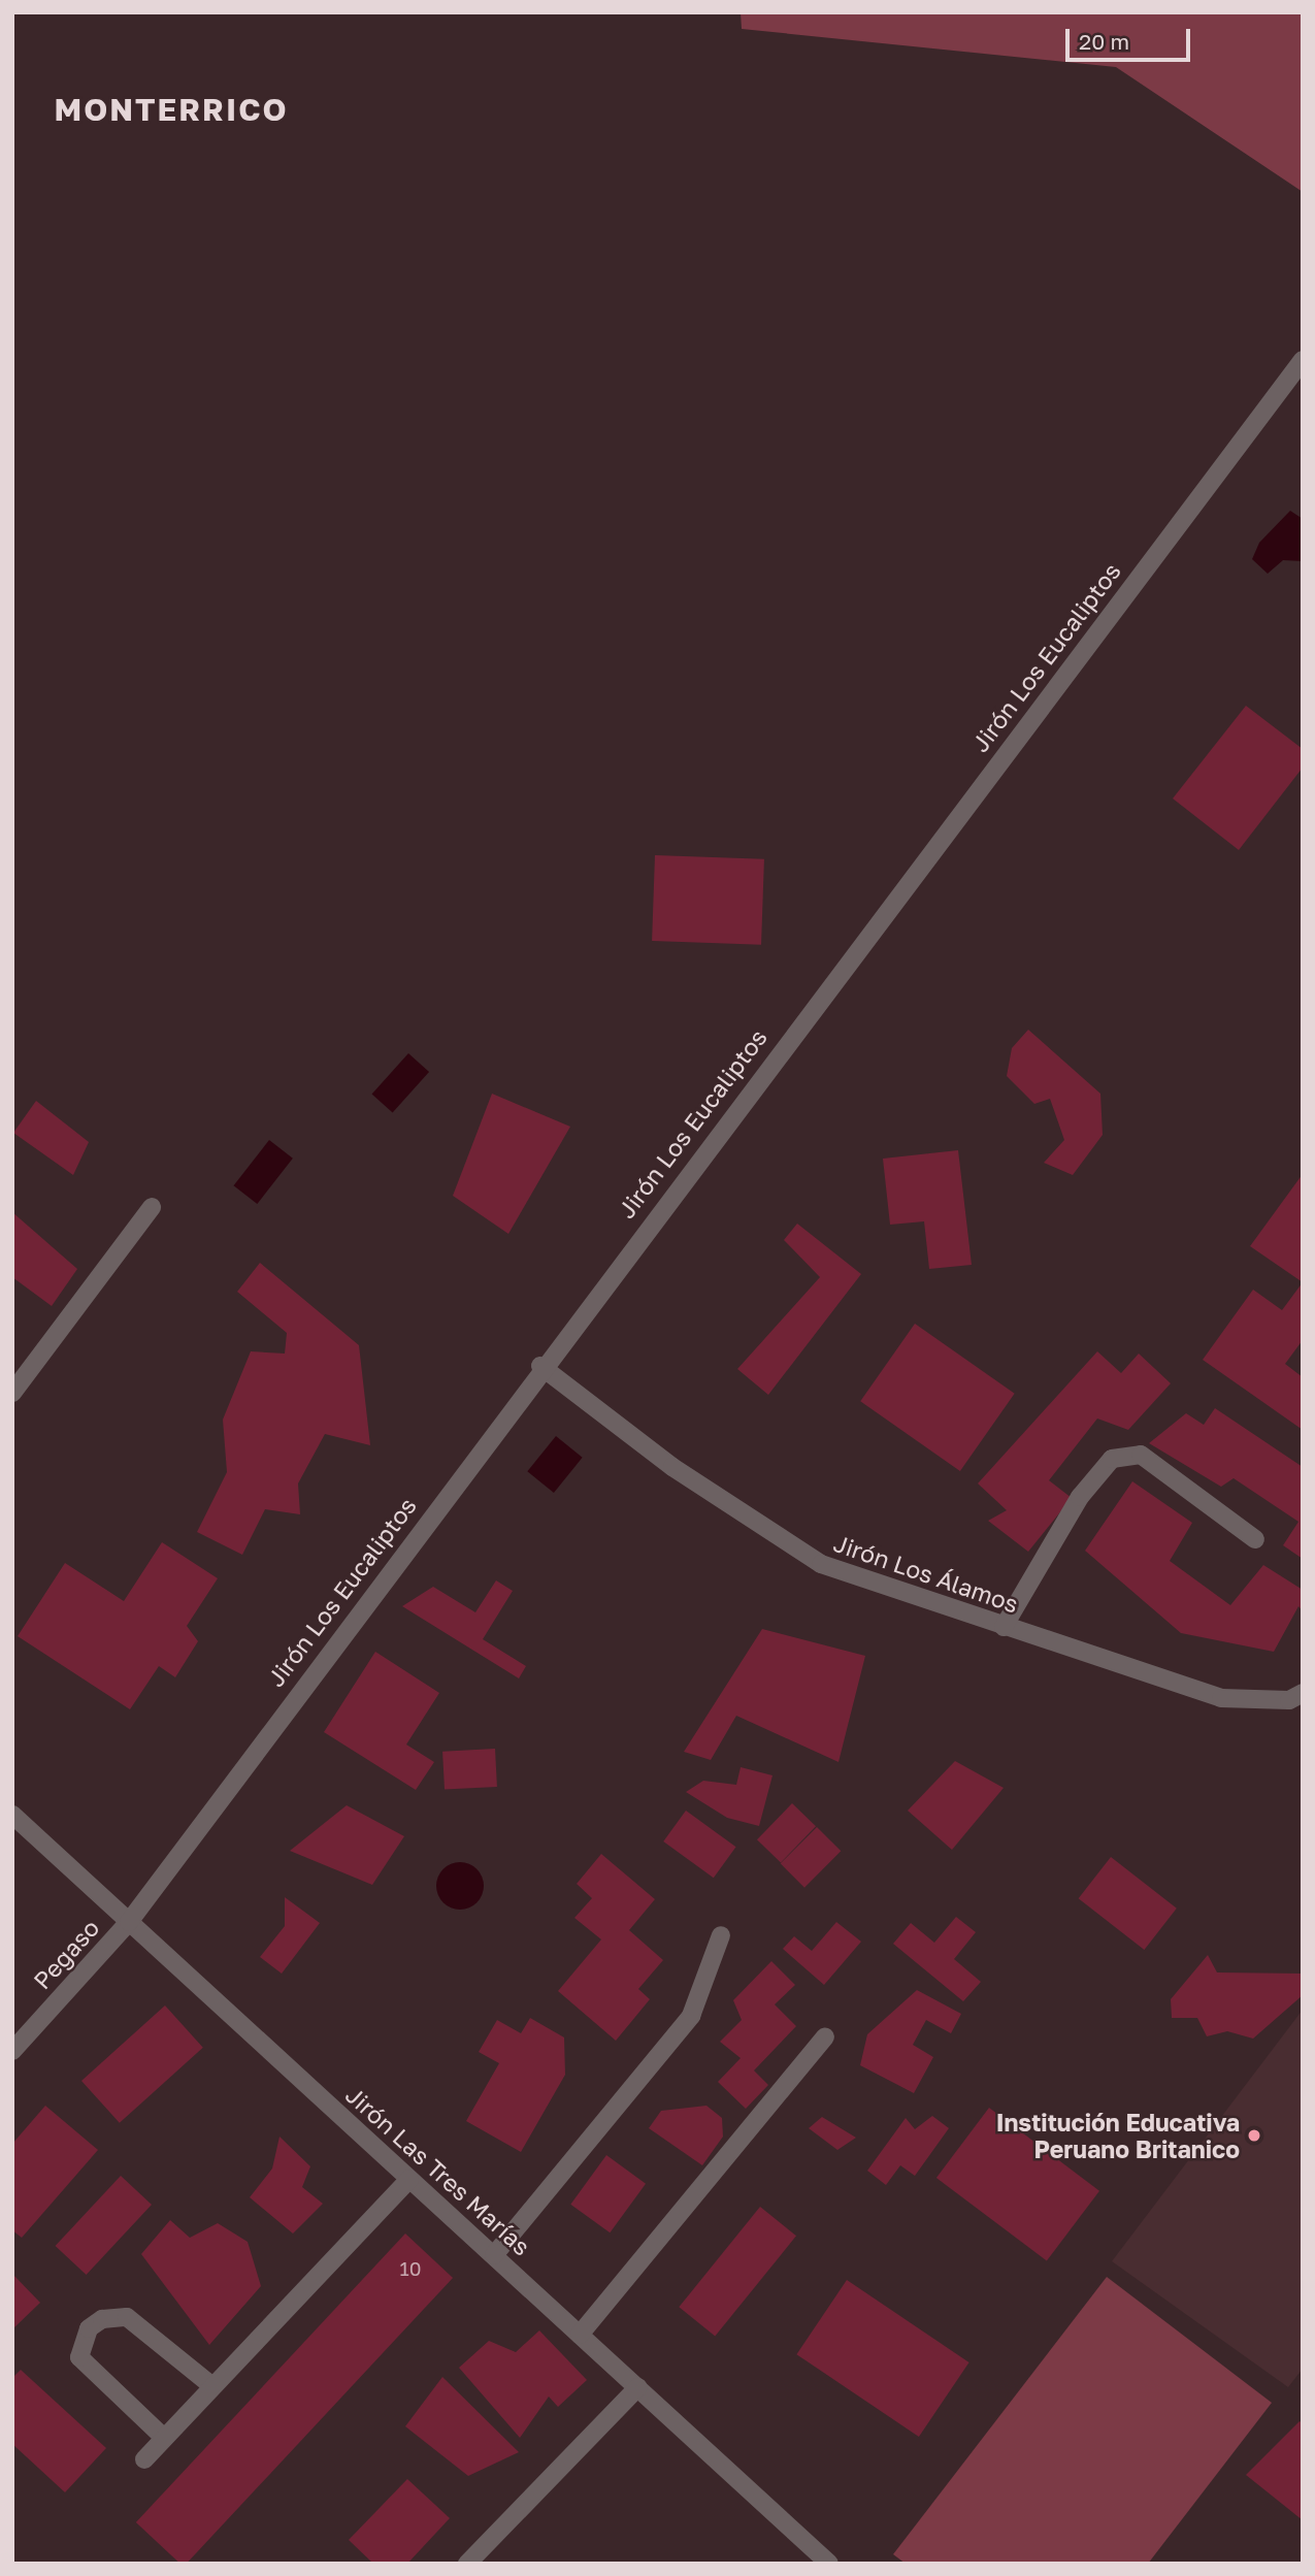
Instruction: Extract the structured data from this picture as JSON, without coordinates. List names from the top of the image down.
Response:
{
  "streets": {
    "street": [
      "Jirón Los Eucaliptos",
      "Jirón Los Álamos",
      "Pegaso",
      "Jirón Las Tres Marías"
    ]
  },
  "crossings": [
    ["Jirón Los Eucaliptos", "Jirón Los Álamos"],
    ["Jirón Los Eucaliptos", "Pegaso"],
    ["Jirón Los Eucaliptos", "Jirón Las Tres Marías"],
    ["Pegaso", "Jirón Las Tres Marías"]
  ],
  "districts": ["MONTERRICO"],
  "places": ["Institución Educativa Peruano Britanico"],
  "house_numbers": ["10"],
  "scale_bar": "20 m"
}
